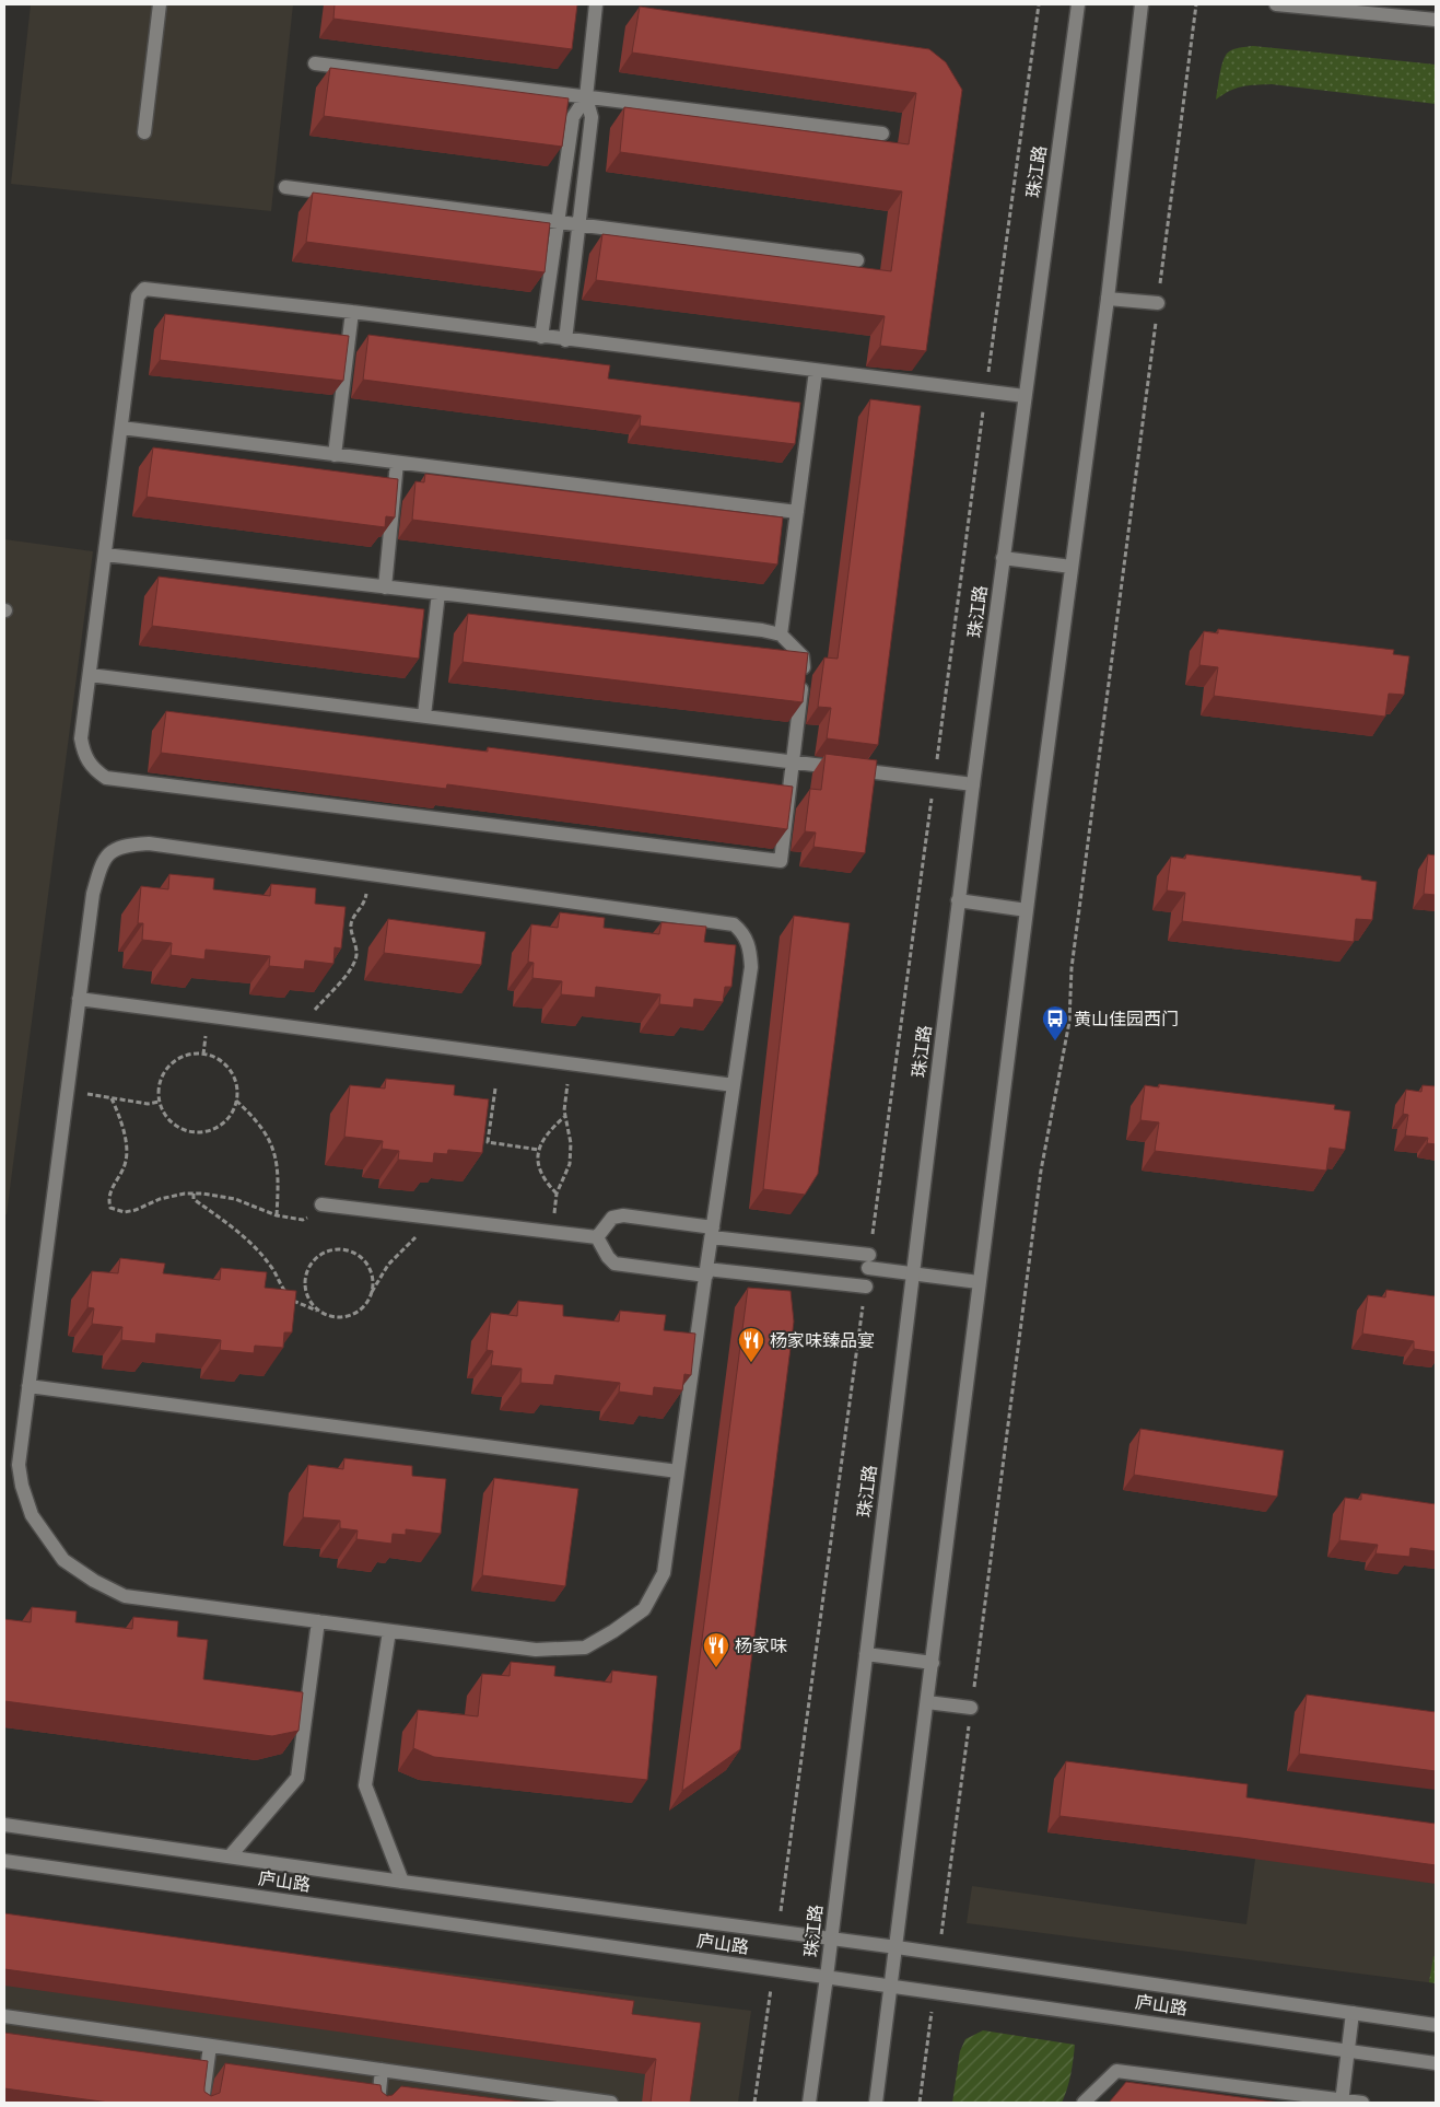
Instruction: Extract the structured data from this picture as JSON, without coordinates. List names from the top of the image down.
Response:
{
  "streets": {
    "street": ["珠江路", "庐山路"]
  },
  "crossings": [
    ["珠江路", "庐山路"]
  ],
  "places": {
    "bus stop": ["黄山佳园西门"],
    "restaurant": ["杨家味臻品宴", "杨家味"]
  }
}
